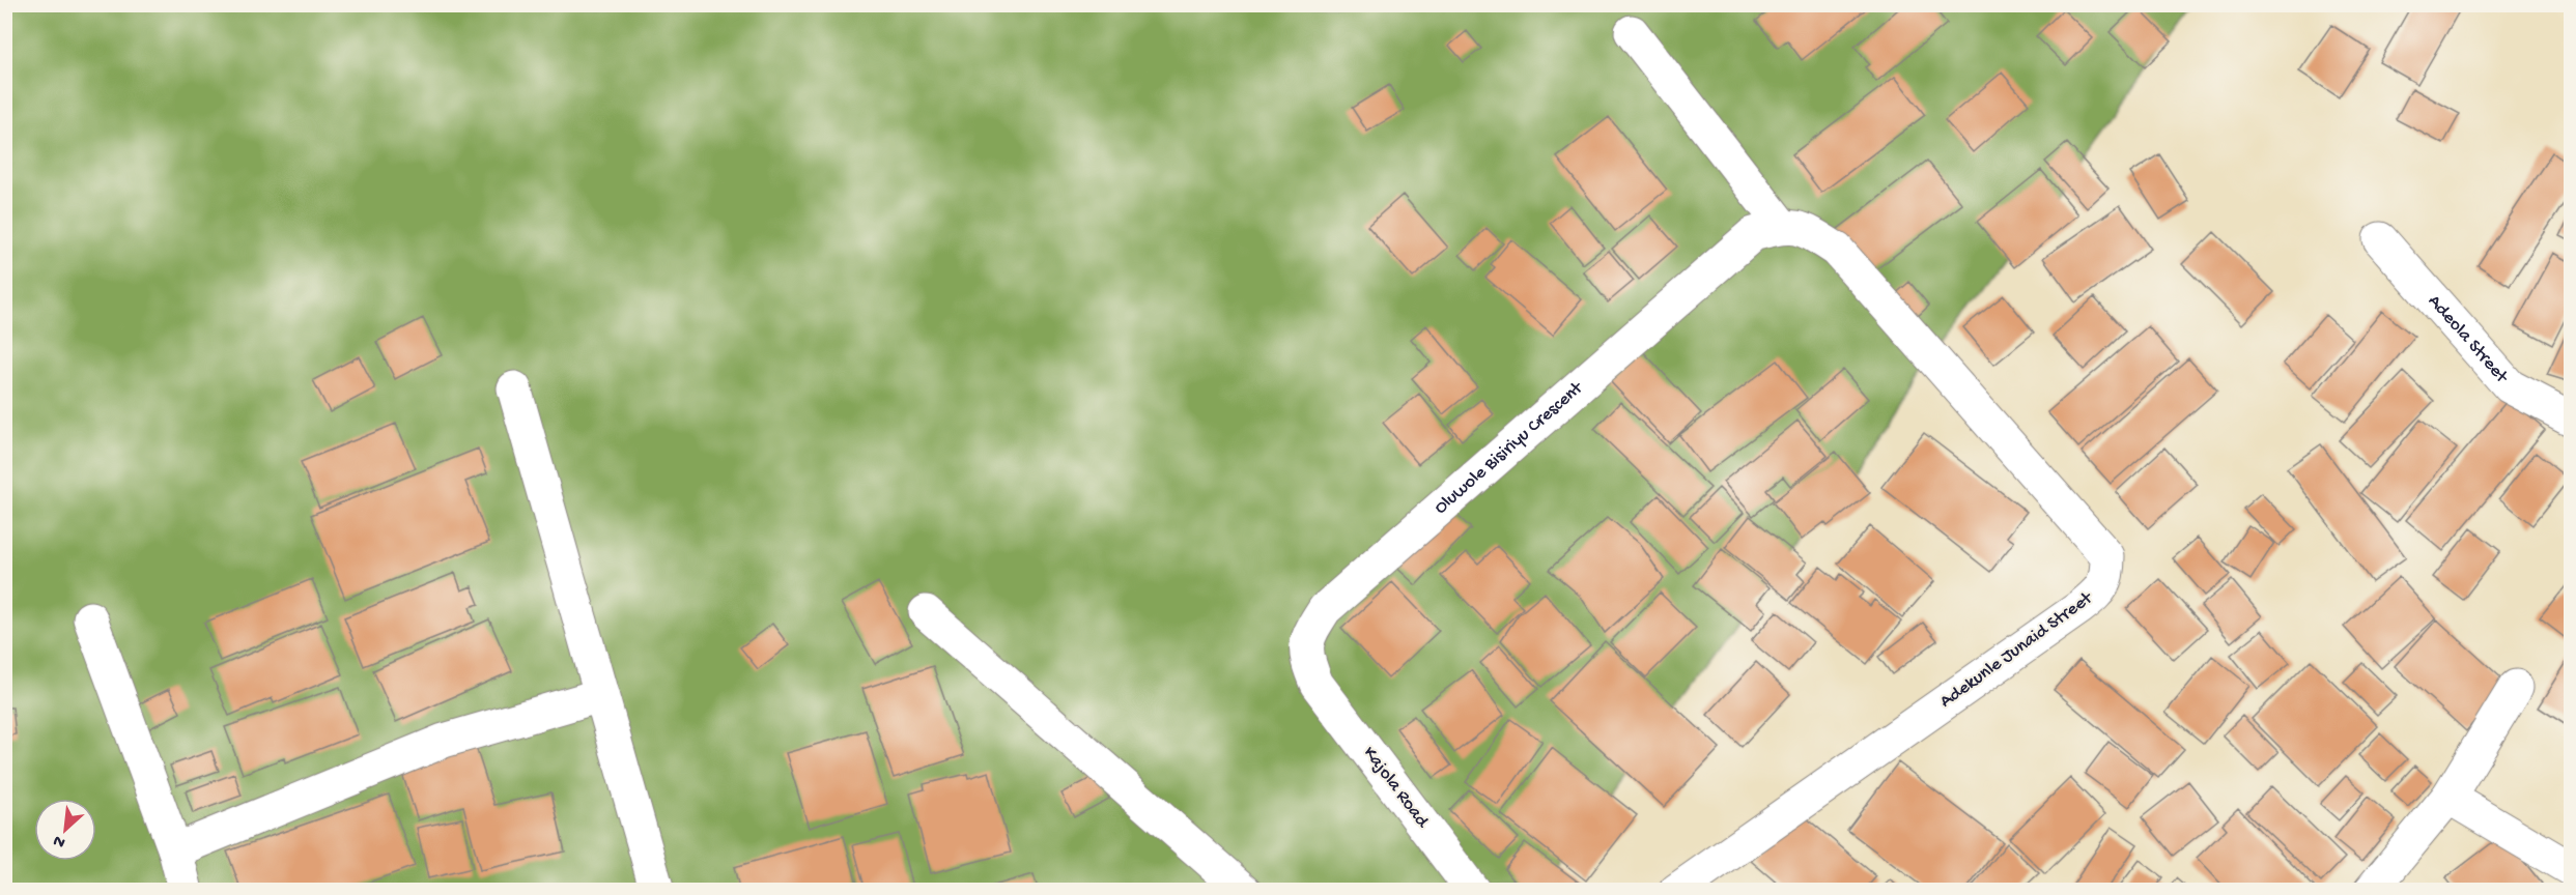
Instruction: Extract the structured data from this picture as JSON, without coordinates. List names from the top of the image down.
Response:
{
  "streets": {
    "street": [
      "Adeola Street",
      "Oluwole Bisiriyu Crescent",
      "Adekunle Junaid Street",
      "Kajola Road"
    ]
  },
  "crossings": [
    ["Oluwole Bisiriyu Crescent", "Adekunle Junaid Street"],
    ["Oluwole Bisiriyu Crescent", "Kajola Road"]
  ],
  "north": "bottom left"
}
